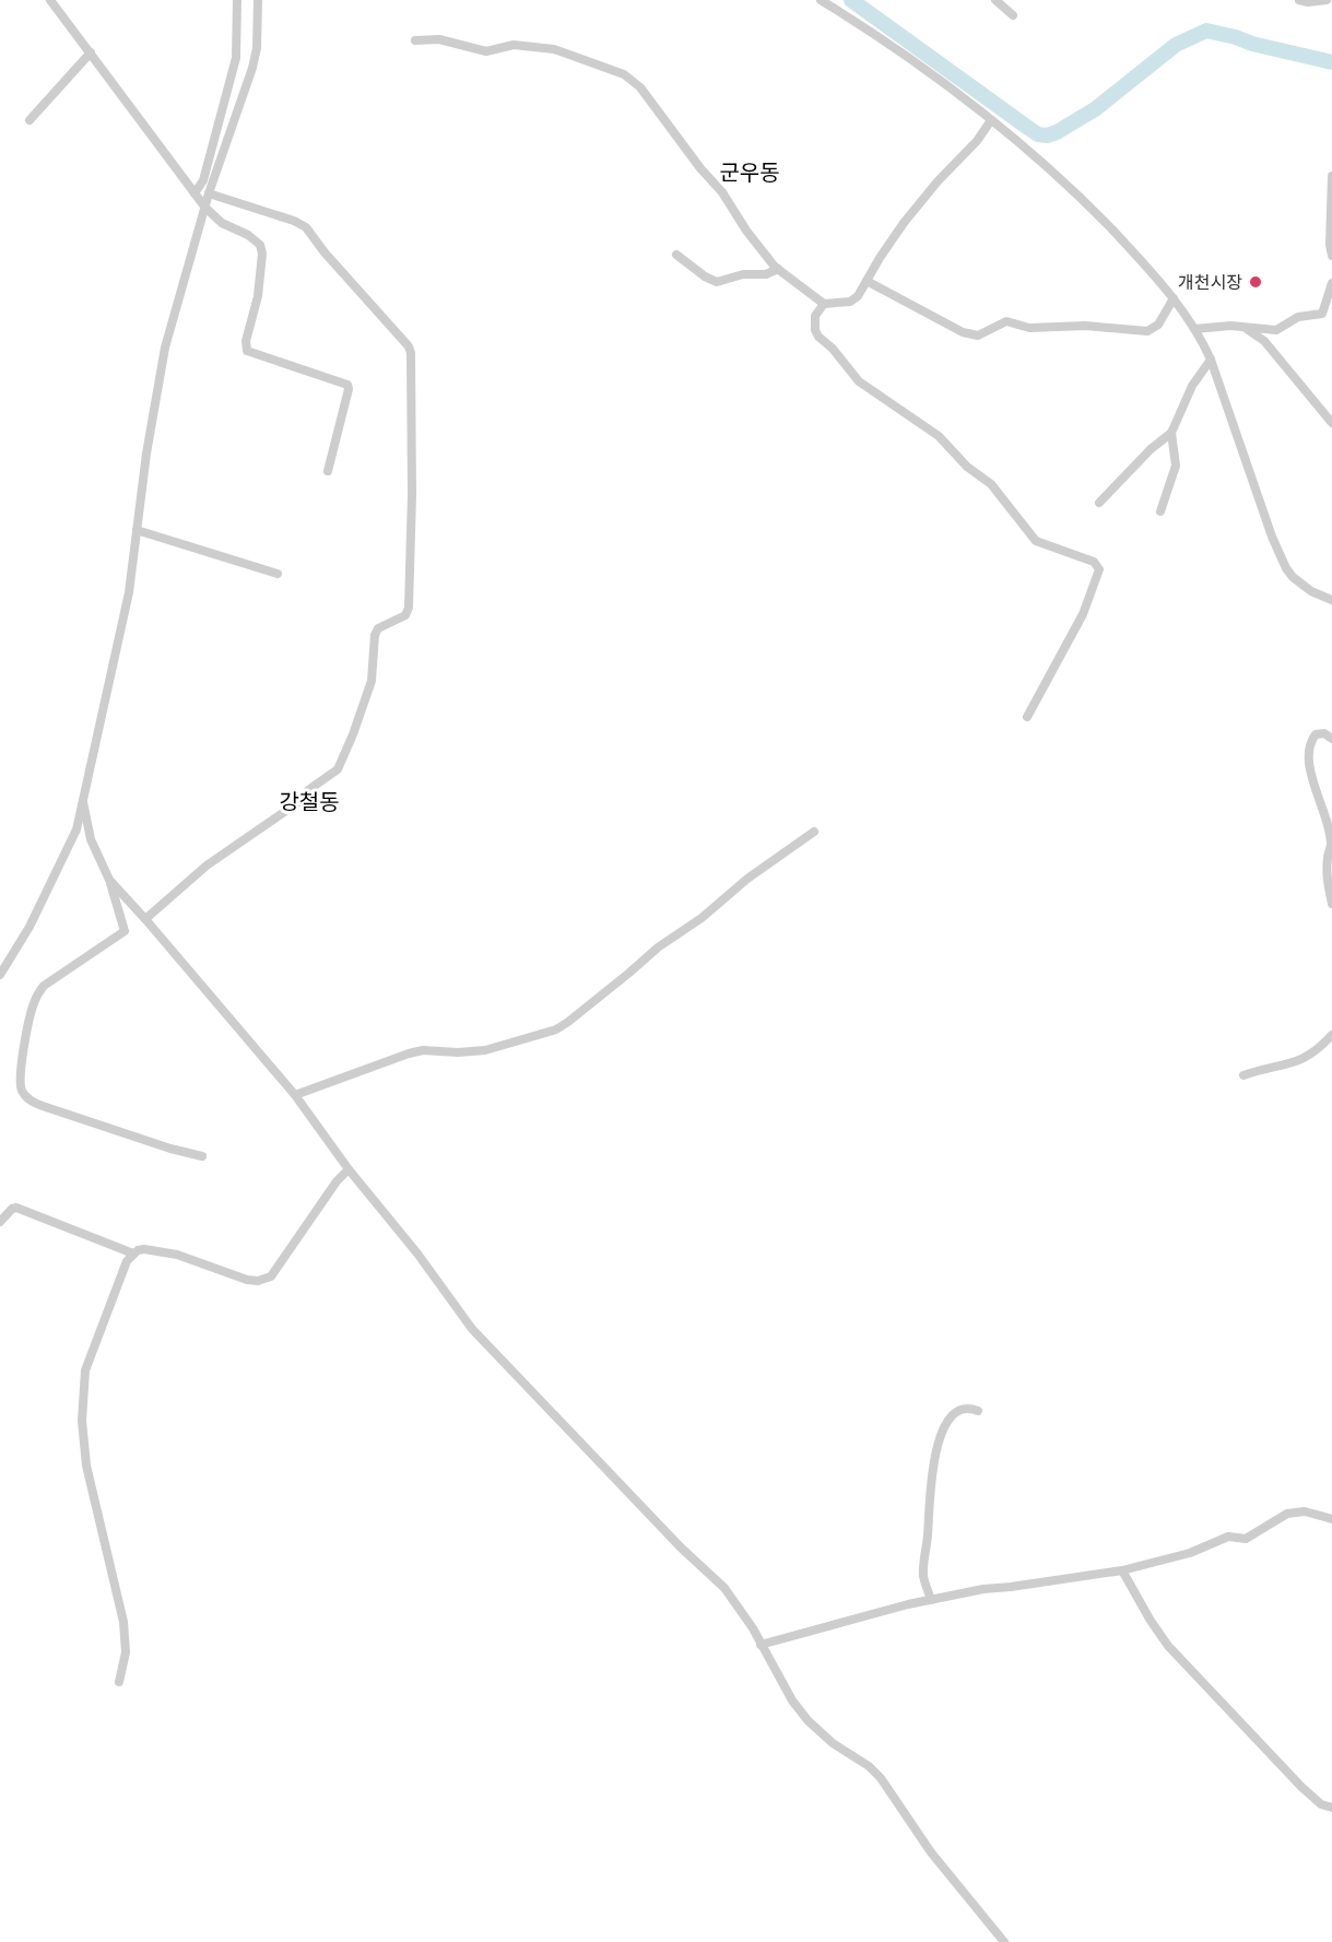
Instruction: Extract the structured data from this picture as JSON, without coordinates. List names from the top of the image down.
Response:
{
  "districts": ["군우동", "강철동"],
  "places": ["개천시장"]
}
